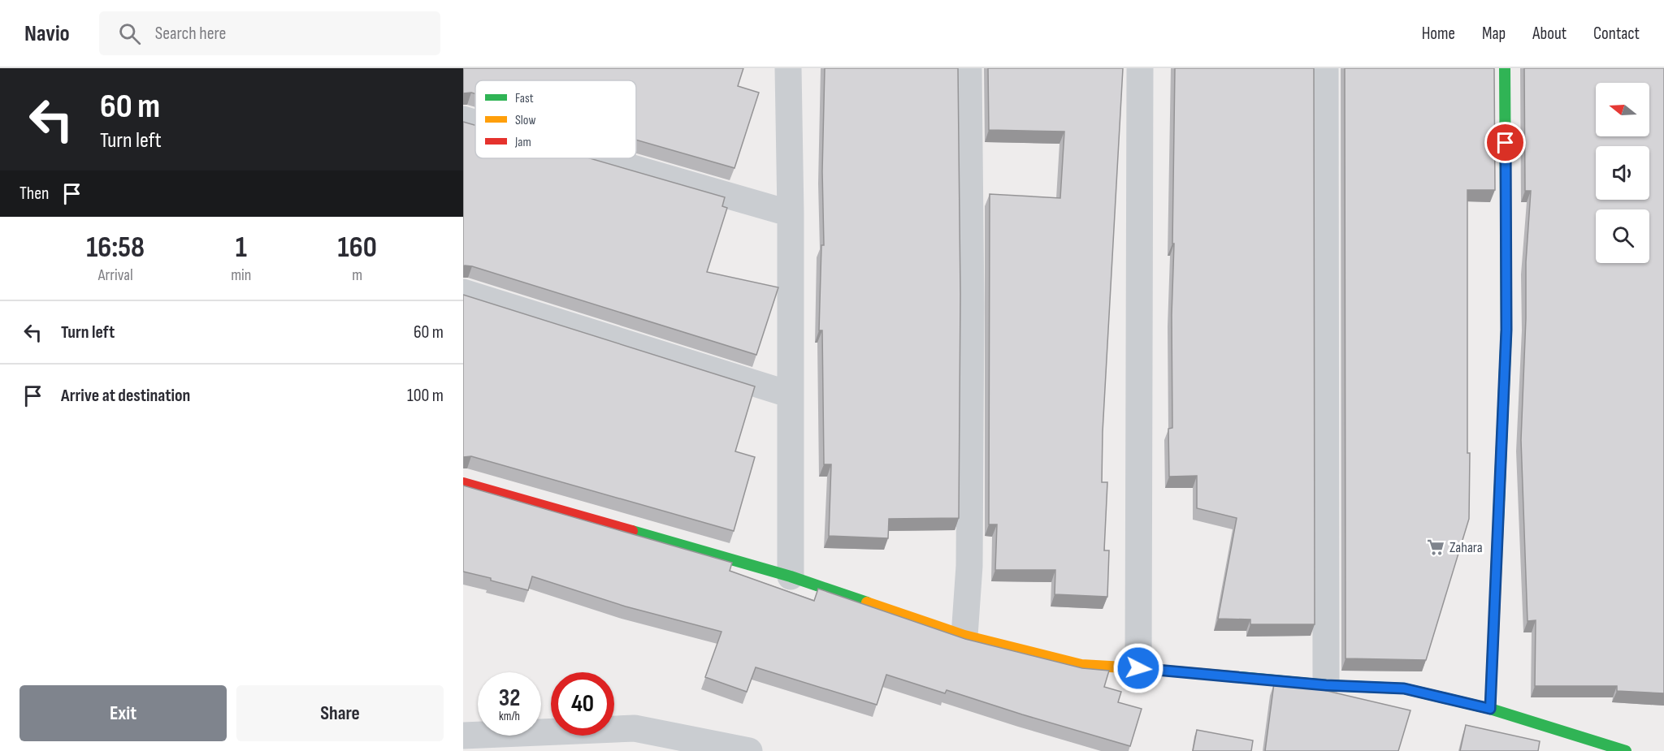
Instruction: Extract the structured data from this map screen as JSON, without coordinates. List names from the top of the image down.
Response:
{
  "places": {
    "supermarket": ["Zahara"]
  },
  "legend": ["Fast", "Slow", "Jam"],
  "north": "left",
  "page": {
    "header": "Navio",
    "search": "Search here",
    "nav": [
      "Home",
      "Map",
      "About",
      "Contact"
    ],
    "turn": ["60 m", "Turn left"],
    "then": "Then",
    "eta": [
      "16:58",
      "Arrival",
      "1",
      "min",
      "160",
      "m"
    ],
    "list": [
      {
        "name": "Turn left",
        "value": "60 m"
      },
      {
        "name": "Arrive at destination",
        "value": "100 m"
      }
    ],
    "speed": "32 km/h",
    "limit": "40",
    "buttons": ["Exit", "Share"]
  }
}
